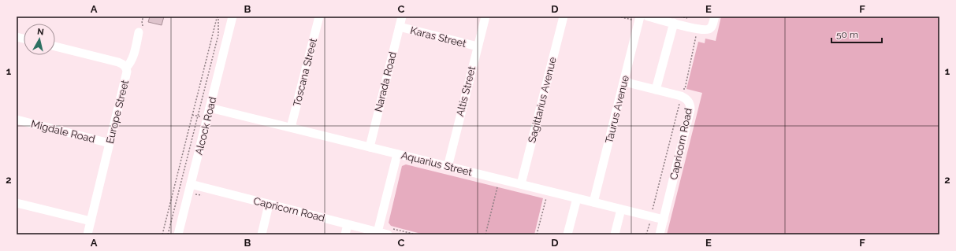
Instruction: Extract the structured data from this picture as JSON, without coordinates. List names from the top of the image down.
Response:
{
  "streets": {
    "street": [
      "Karas Street",
      "Toscana Street",
      "Narada Road",
      "Altis Street",
      "Sagittarius Avenue",
      "Taurus Avenue",
      "Europe Street",
      "Alcock Road",
      "Migdale Road",
      "Capricorn Road",
      "Aquarius Street"
    ]
  },
  "crossings": [
    ["Karas Street", "Narada Road"],
    ["Karas Street", "Altis Street"],
    ["Toscana Street", "Aquarius Street"],
    ["Narada Road", "Aquarius Street"],
    ["Altis Street", "Aquarius Street"],
    ["Sagittarius Avenue", "Aquarius Street"],
    ["Taurus Avenue", "Capricorn Road"],
    ["Taurus Avenue", "Aquarius Street"],
    ["Europe Street", "Migdale Road"],
    ["Alcock Road", "Capricorn Road"],
    ["Alcock Road", "Aquarius Street"],
    ["Capricorn Road", "Aquarius Street"]
  ],
  "scale_bar": "50 m",
  "north": "top",
  "grid": {
    "columns": [
      "A",
      "B",
      "C",
      "D",
      "E",
      "F"
    ],
    "rows": ["1", "2"]
  }
}
